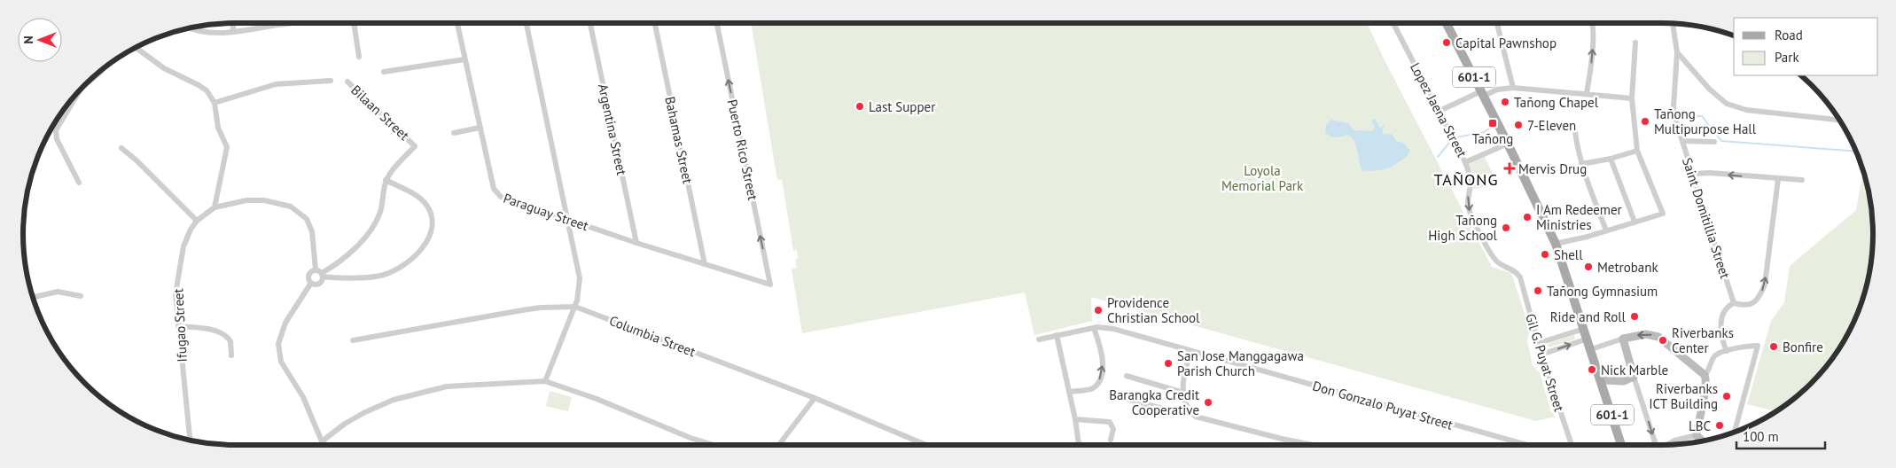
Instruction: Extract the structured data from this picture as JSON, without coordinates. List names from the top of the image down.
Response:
{
  "streets": {
    "main road": ["601-1"],
    "street": [
      "Lopez Jaena Street",
      "Bilaan Street",
      "Argentina Street",
      "Bahamas Street",
      "Puerto Rico Street",
      "Paraguay Street",
      "Saint Domitillia Street",
      "Ifugao Street",
      "Columbia Street",
      "Gil G. Puyat Street",
      "Don Gonzalo Puyat Street"
    ]
  },
  "crossings": [
    ["601-1", "Lopez Jaena Street"],
    ["Lopez Jaena Street", "Gil G. Puyat Street"],
    ["Argentina Street", "Paraguay Street"],
    ["Bahamas Street", "Paraguay Street"],
    ["Puerto Rico Street", "Paraguay Street"]
  ],
  "one_way": ["Puerto Rico Street", "Gil G. Puyat Street"],
  "districts": ["TAÑONG"],
  "parks": ["Loyola Memorial Park"],
  "places": {
    "other": [
      "Capital Pawnshop",
      "Tañong Chapel",
      "Last Supper",
      "Tañong Multipurpose Hall",
      "7-Eleven",
      "I Am Redeemer Ministries",
      "Tañong High School",
      "Shell",
      "Metrobank",
      "Tañong Gymnasium",
      "Providence Christian School",
      "Ride and Roll",
      "Riverbanks Center",
      "Bonfire",
      "San Jose Manggagawa Parish Church",
      "Nick Marble",
      "Riverbanks ICT Building",
      "Barangka Credit Cooperative",
      "LBC"
    ],
    "transit": ["Tañong"],
    "health": ["Mervis Drug"]
  },
  "legend": ["Road", "Park"],
  "scale_bar": "100 m",
  "north": "left"
}
